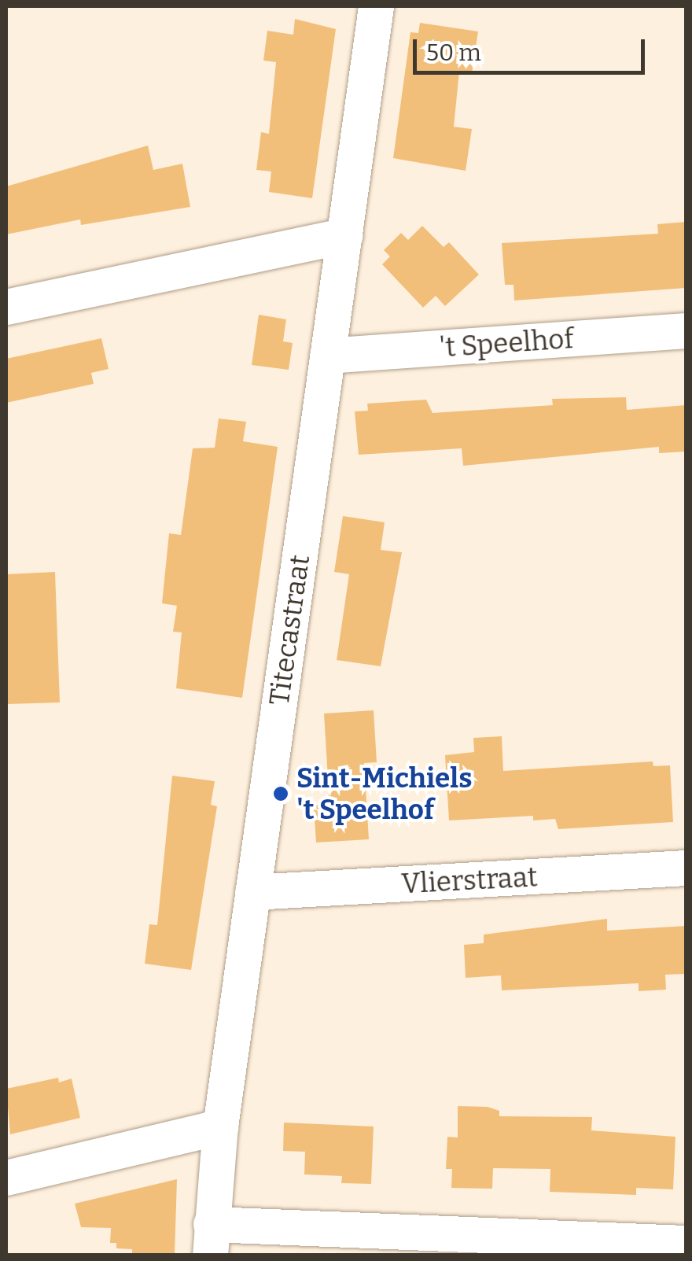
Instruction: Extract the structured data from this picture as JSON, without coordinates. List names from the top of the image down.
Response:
{
  "streets": {
    "street": ["'t Speelhof", "Titecastraat", "Vlierstraat"]
  },
  "crossings": [
    ["'t Speelhof", "Titecastraat"],
    ["Titecastraat", "Vlierstraat"]
  ],
  "places": ["Sint-Michiels 't Speelhof"],
  "scale_bar": "50 m"
}
